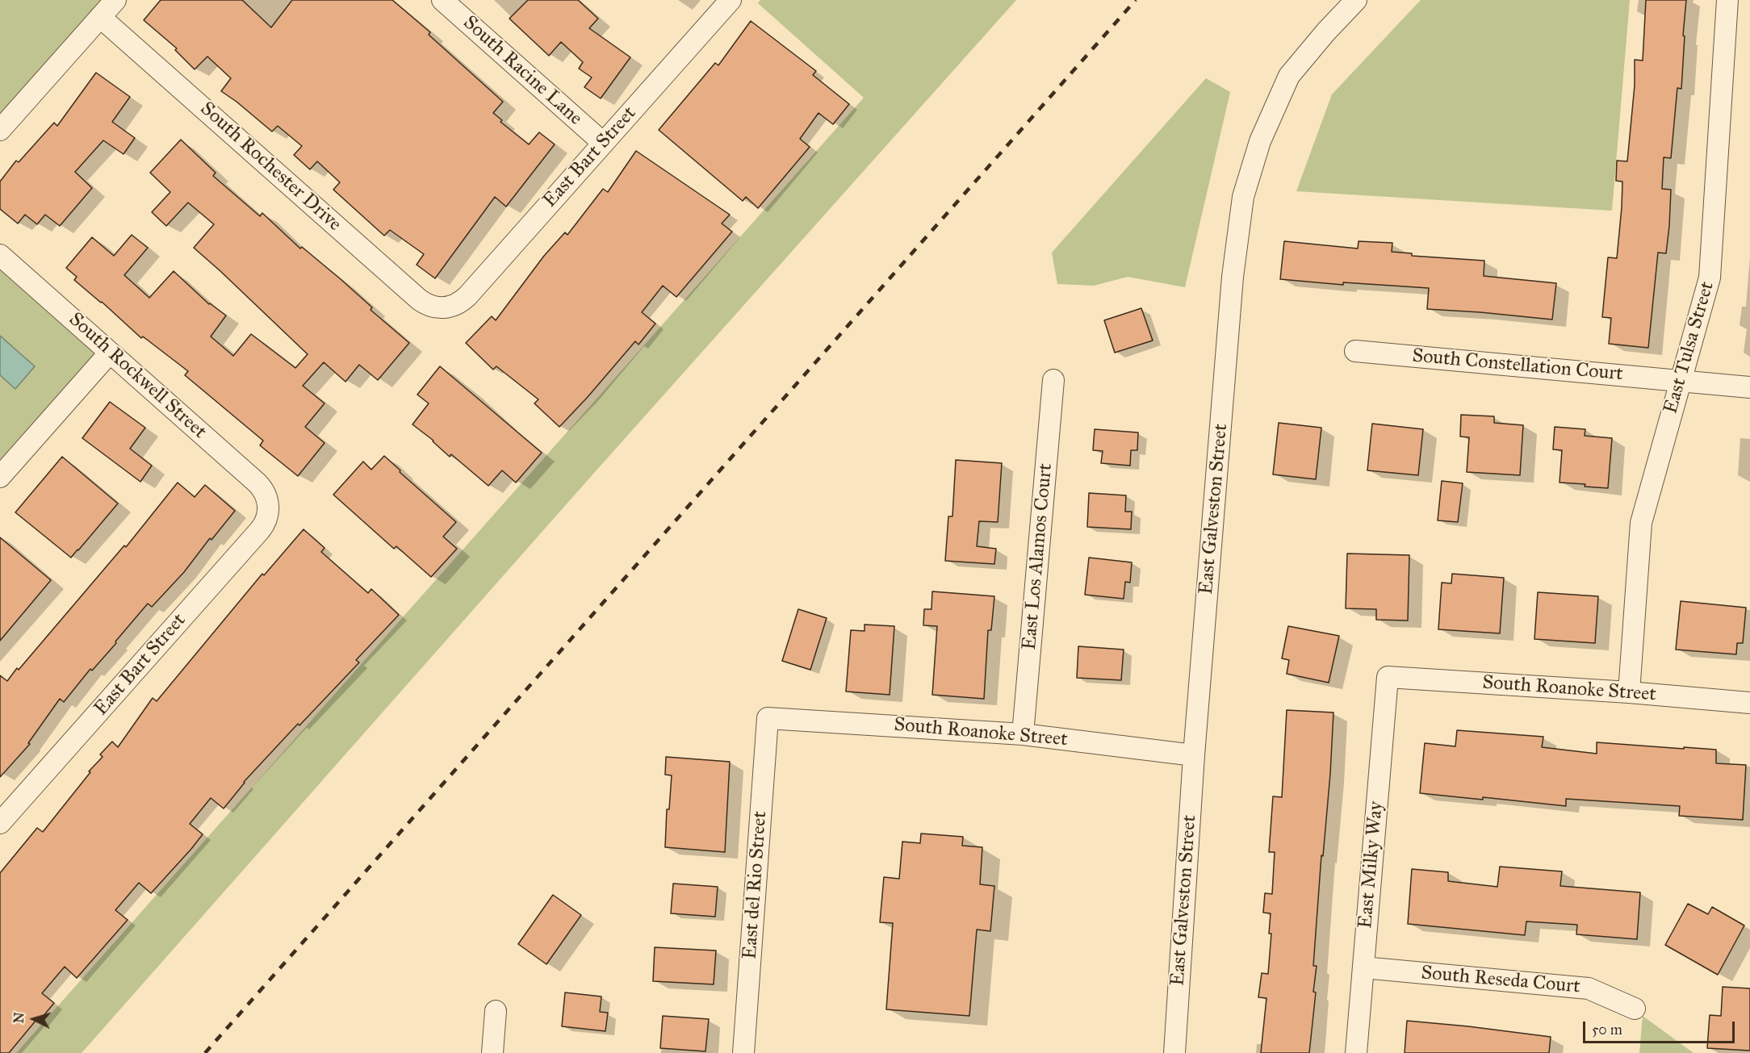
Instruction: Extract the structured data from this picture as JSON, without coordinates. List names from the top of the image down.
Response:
{
  "streets": {
    "street": [
      "South Racine Lane",
      "East Bart Street",
      "South Rochester Drive",
      "East Tulsa Street",
      "South Constellation Court",
      "South Rockwell Street",
      "East Galveston Street",
      "East Los Alamos Court",
      "South Roanoke Street",
      "East Milky Way",
      "East del Rio Street",
      "South Reseda Court"
    ]
  },
  "crossings": [
    ["South Racine Lane", "East Bart Street"],
    ["East Bart Street", "South Rochester Drive"],
    ["East Bart Street", "South Rockwell Street"],
    ["East Tulsa Street", "South Constellation Court"],
    ["East Tulsa Street", "South Roanoke Street"],
    ["East Galveston Street", "South Roanoke Street"],
    ["East Los Alamos Court", "South Roanoke Street"],
    ["South Roanoke Street", "East Milky Way"],
    ["South Roanoke Street", "East del Rio Street"],
    ["East Milky Way", "South Reseda Court"]
  ],
  "scale_bar": "50 m",
  "north": "left"
}
